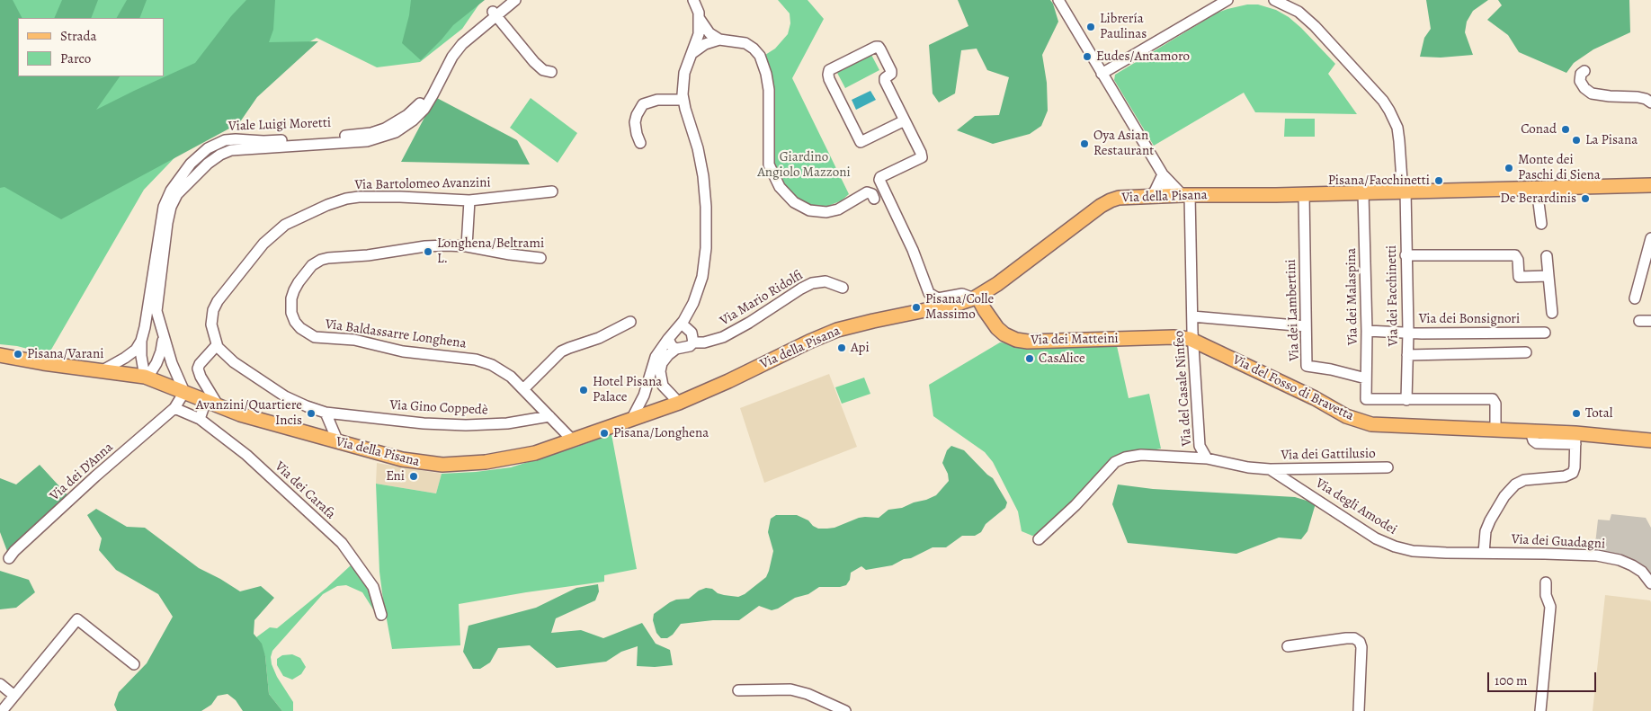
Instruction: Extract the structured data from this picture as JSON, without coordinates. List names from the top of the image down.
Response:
{
  "streets": {
    "main road": ["Via della Pisana", "Via dei Matteini", "Via del Fosso di Bravetta"],
    "street": [
      "Viale Luigi Moretti",
      "Via Bartolomeo Avanzini",
      "Via dei Facchinetti",
      "Via dei Malaspina",
      "Via Mario Ridolfi",
      "Via dei Lambertini",
      "Via dei Bonsignori",
      "Via Baldassarre Longhena",
      "Via del Casale Ninfeo",
      "Via Gino Coppedè",
      "Via dei Gattilusio",
      "Via dei D’Anna",
      "Via dei Carafa",
      "Via degli Amodei",
      "Via dei Guadagni"
    ]
  },
  "crossings": [
    ["Viale Luigi Moretti", "Via della Pisana"],
    ["Viale Luigi Moretti", "Via dei D’Anna"],
    ["Via della Pisana", "Via dei Facchinetti"],
    ["Via della Pisana", "Via dei Malaspina"],
    ["Via della Pisana", "Via dei Lambertini"],
    ["Via della Pisana", "Via Baldassarre Longhena"],
    ["Via della Pisana", "Via dei Matteini"],
    ["Via della Pisana", "Via del Casale Ninfeo"],
    ["Via della Pisana", "Via dei D’Anna"],
    ["Via dei Facchinetti", "Via dei Malaspina"],
    ["Via dei Facchinetti", "Via dei Bonsignori"],
    ["Via dei Malaspina", "Via dei Lambertini"],
    ["Via dei Malaspina", "Via dei Bonsignori"],
    ["Via Baldassarre Longhena", "Via Gino Coppedè"],
    ["Via dei Matteini", "Via del Casale Ninfeo"],
    ["Via dei Matteini", "Via del Fosso di Bravetta"],
    ["Via del Casale Ninfeo", "Via del Fosso di Bravetta"],
    ["Via del Casale Ninfeo", "Via degli Amodei"],
    ["Via dei Gattilusio", "Via degli Amodei"],
    ["Via dei D’Anna", "Via dei Carafa"],
    ["Via degli Amodei", "Via dei Guadagni"]
  ],
  "parks": ["Giardino Angiolo Mazzoni"],
  "places": [
    "Librería Paulinas",
    "Eudes/Antamoro",
    "Conad",
    "La Pisana",
    "Oya Asian Restaurant",
    "Monte dei Paschi di Siena",
    "Pisana/Facchinetti",
    "De Berardinis",
    "Longhena/Beltrami L.",
    "Pisana/Colle Massimo",
    "Api",
    "Pisana/Varani",
    "CasAlice",
    "Hotel Pisana Palace",
    "Avanzini/Quartiere Incis",
    "Total",
    "Pisana/Longhena",
    "Eni"
  ],
  "legend": ["Strada", "Parco"],
  "scale_bar": "100 m"
}
